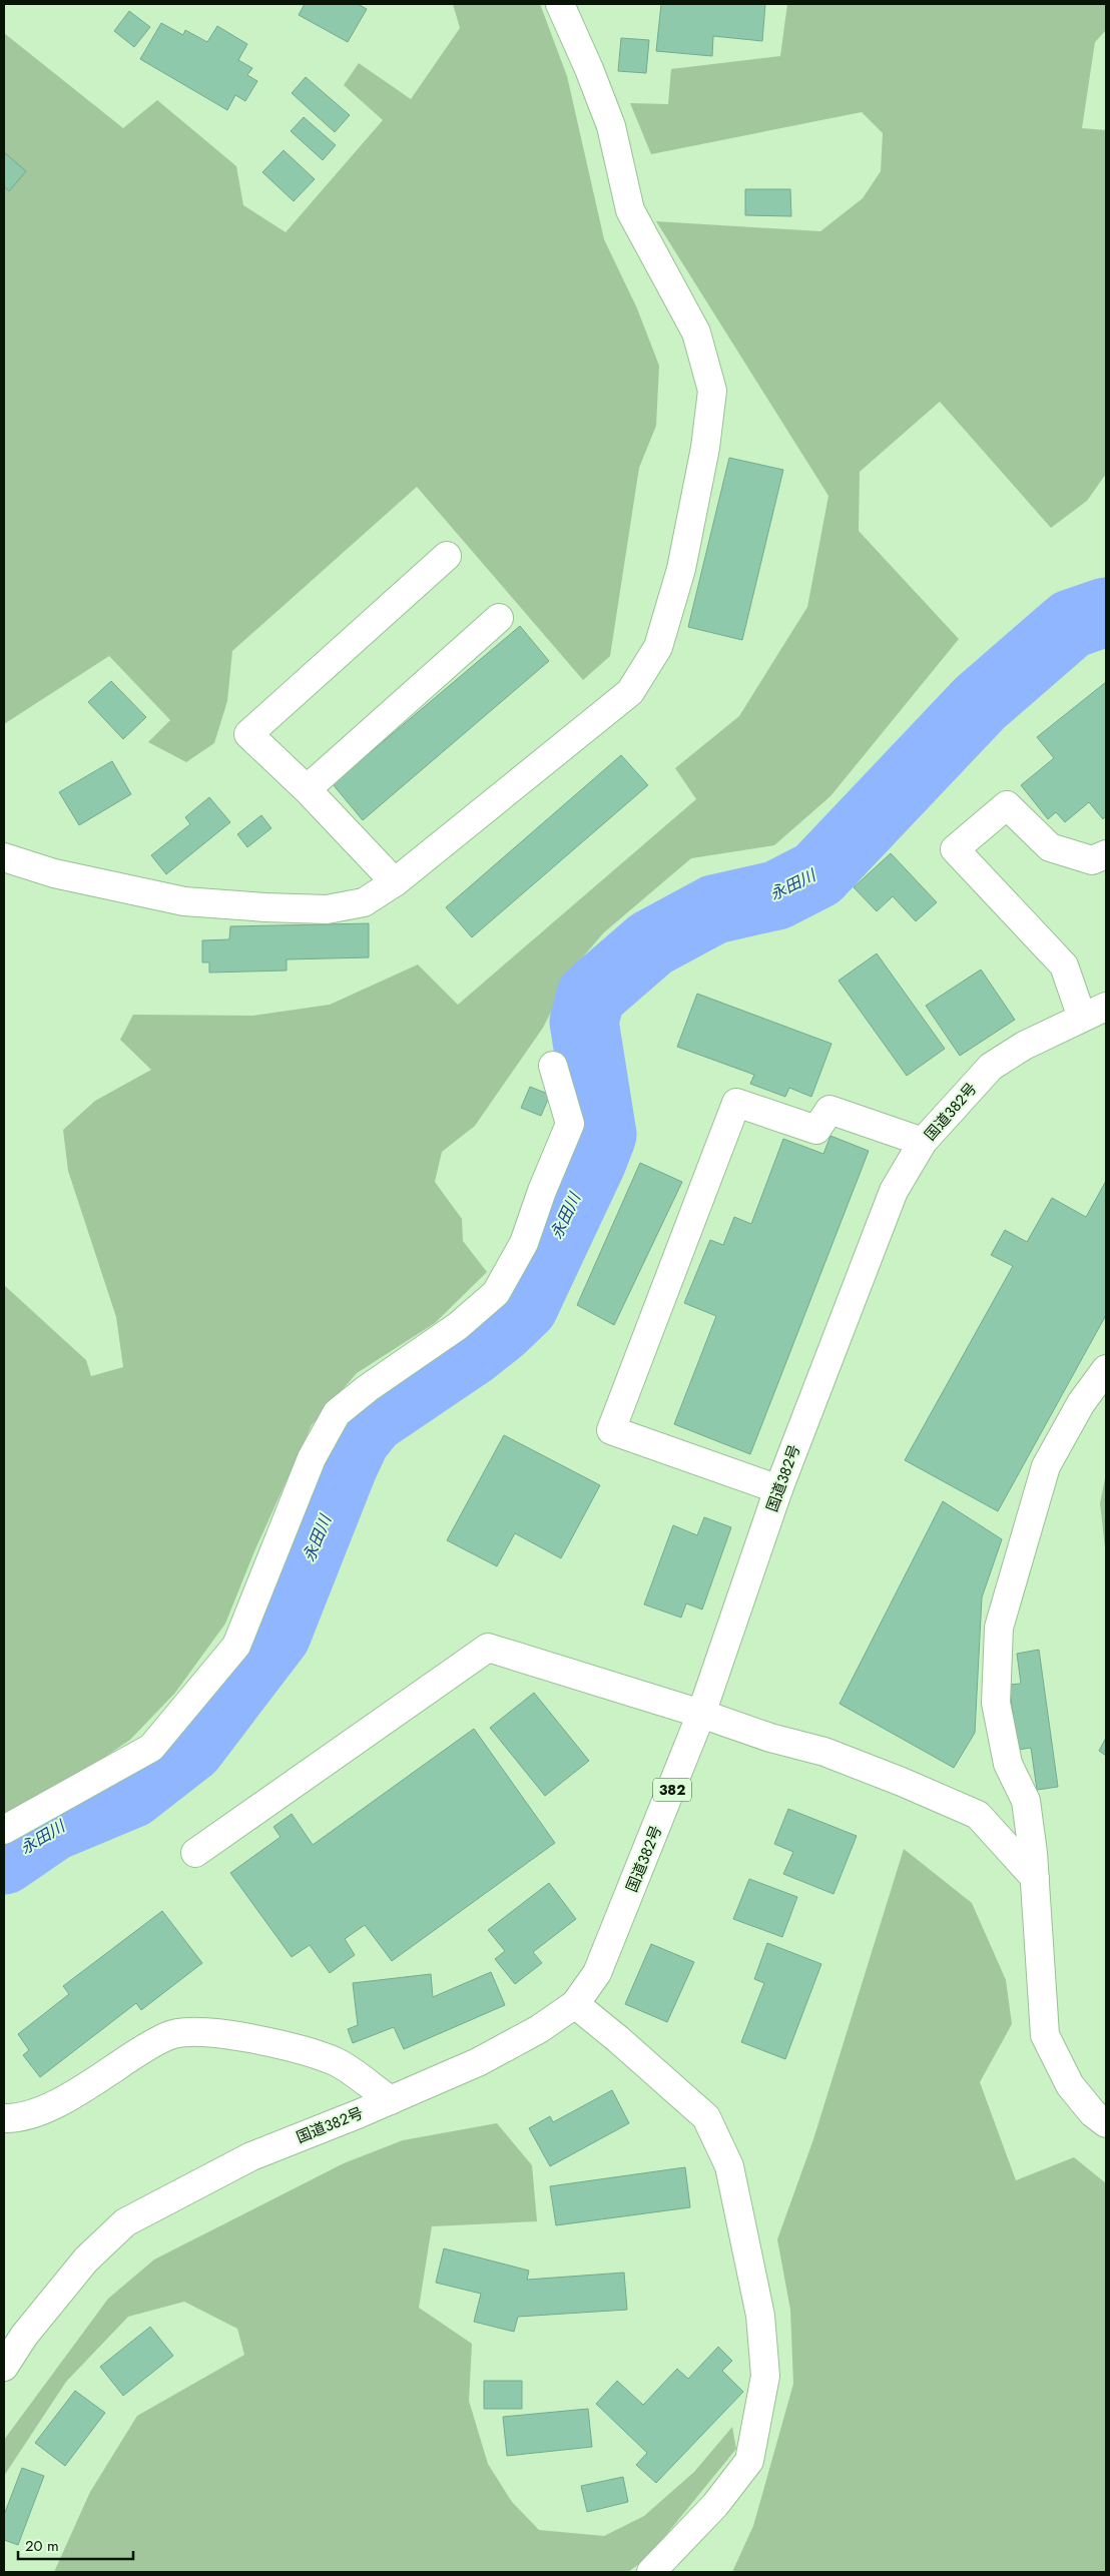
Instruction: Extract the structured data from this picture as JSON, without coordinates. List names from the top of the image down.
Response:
{
  "streets": {
    "main road": ["国道382号", "382"]
  },
  "water": ["永田川"],
  "scale_bar": "20 m"
}
